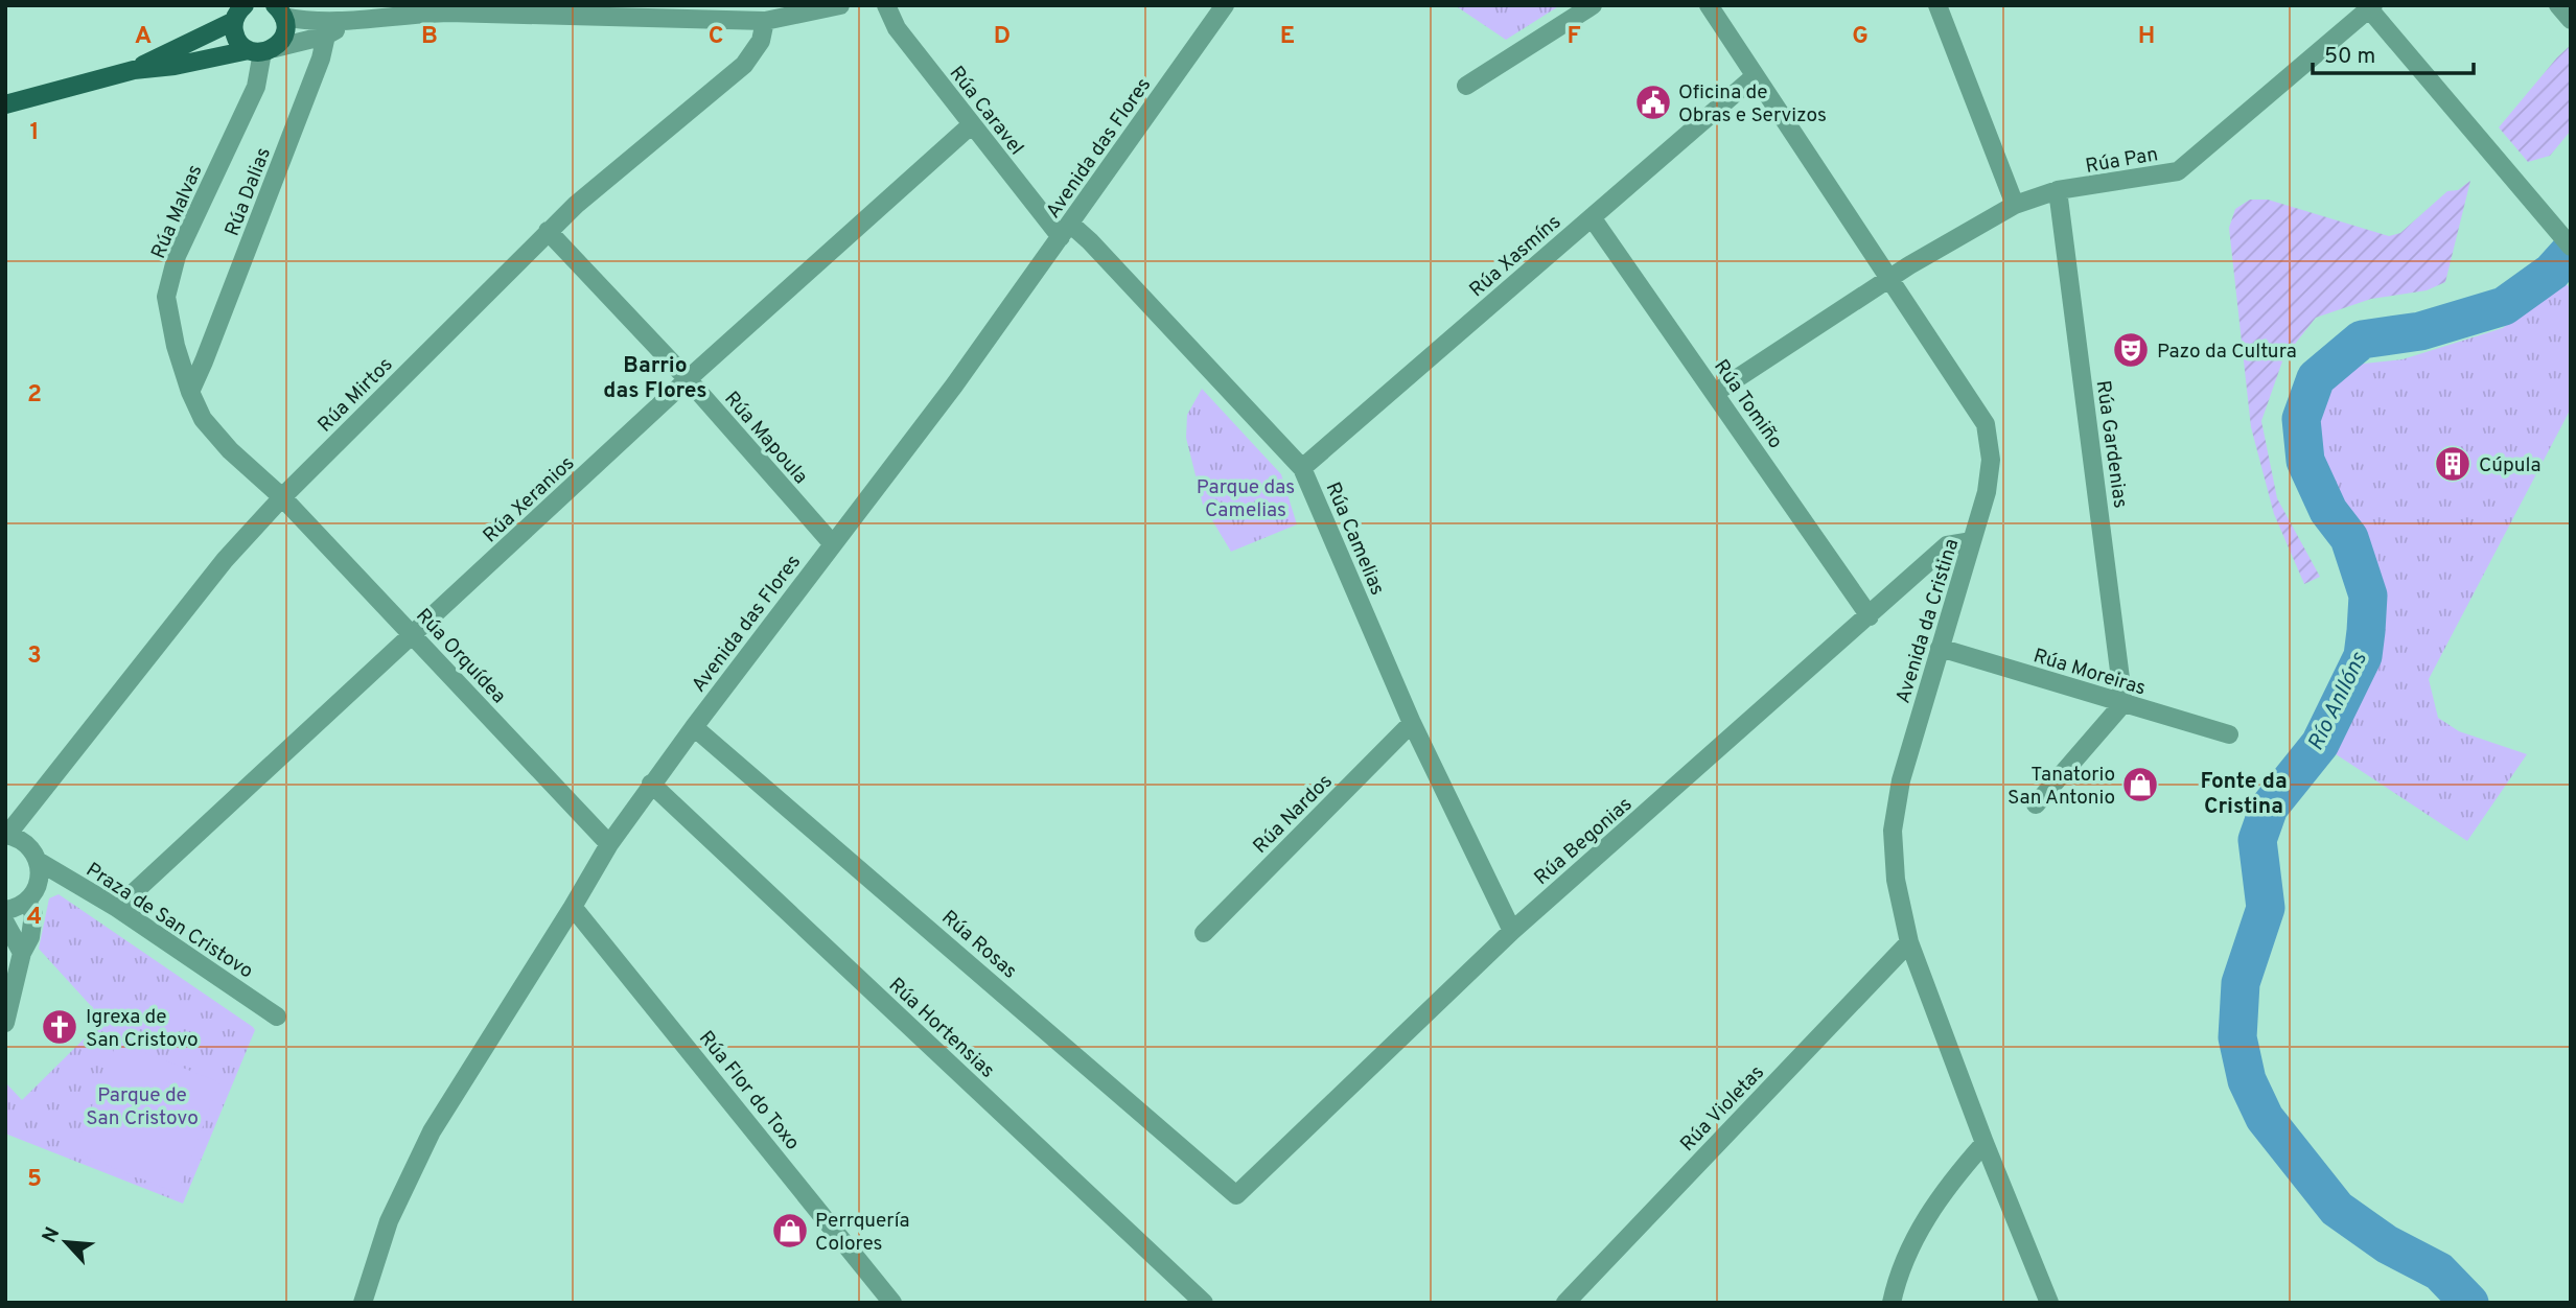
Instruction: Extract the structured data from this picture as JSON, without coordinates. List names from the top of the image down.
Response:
{
  "streets": {
    "street": [
      "Rúa Caravel",
      "Avenida das Flores",
      "Rúa Pan",
      "Rúa Dalias",
      "Rúa Malvas",
      "Rúa Xasmíns",
      "Rúa Mirtos",
      "Rúa Tomiño",
      "Rúa Mapoula",
      "Rúa Gardenias",
      "Rúa Xeranios",
      "Rúa Camelias",
      "Avenida da Cristina",
      "Rúa Orquídea",
      "Rúa Moreiras",
      "Rúa Nardos",
      "Rúa Begonias",
      "Praza de San Cristovo",
      "Rúa Rosas",
      "Rúa Hortensias",
      "Rúa Flor do Toxo",
      "Rúa Violetas"
    ]
  },
  "crossings": [
    ["Rúa Caravel", "Avenida das Flores"],
    ["Rúa Caravel", "Rúa Xeranios"],
    ["Rúa Caravel", "Rúa Camelias"],
    ["Avenida das Flores", "Rúa Mapoula"],
    ["Avenida das Flores", "Rúa Camelias"],
    ["Avenida das Flores", "Rúa Orquídea"],
    ["Avenida das Flores", "Rúa Rosas"],
    ["Avenida das Flores", "Rúa Hortensias"],
    ["Avenida das Flores", "Rúa Flor do Toxo"],
    ["Rúa Pan", "Rúa Tomiño"],
    ["Rúa Pan", "Rúa Gardenias"],
    ["Rúa Pan", "Avenida da Cristina"],
    ["Rúa Dalias", "Rúa Malvas"],
    ["Rúa Xasmíns", "Rúa Tomiño"],
    ["Rúa Xasmíns", "Rúa Camelias"],
    ["Rúa Xasmíns", "Avenida da Cristina"],
    ["Rúa Mirtos", "Rúa Mapoula"],
    ["Rúa Mirtos", "Rúa Orquídea"],
    ["Rúa Mirtos", "Praza de San Cristovo"],
    ["Rúa Tomiño", "Rúa Begonias"],
    ["Rúa Mapoula", "Rúa Xeranios"],
    ["Rúa Gardenias", "Rúa Moreiras"],
    ["Rúa Xeranios", "Rúa Orquídea"],
    ["Rúa Xeranios", "Praza de San Cristovo"],
    ["Rúa Camelias", "Rúa Nardos"],
    ["Rúa Camelias", "Rúa Begonias"],
    ["Avenida da Cristina", "Rúa Moreiras"],
    ["Avenida da Cristina", "Rúa Begonias"],
    ["Avenida da Cristina", "Rúa Violetas"],
    ["Rúa Begonias", "Rúa Rosas"]
  ],
  "districts": ["Barrio das Flores", "Fonte da Cristina"],
  "water": ["Río Anllóns"],
  "parks": ["Parque das Camelias", "Parque de San Cristovo"],
  "places": {
    "public building": ["Oficina de Obras e Servizos"],
    "theatre": ["Pazo da Cultura"],
    "building": ["Cúpula"],
    "shop": ["Tanatorio San Antonio", "Perrquería Colores"],
    "church": ["Igrexa de San Cristovo"]
  },
  "scale_bar": "50 m",
  "north": "top left",
  "grid": {
    "columns": [
      "A",
      "B",
      "C",
      "D",
      "E",
      "F",
      "G",
      "H"
    ],
    "rows": [
      "1",
      "2",
      "3",
      "4",
      "5"
    ]
  }
}
